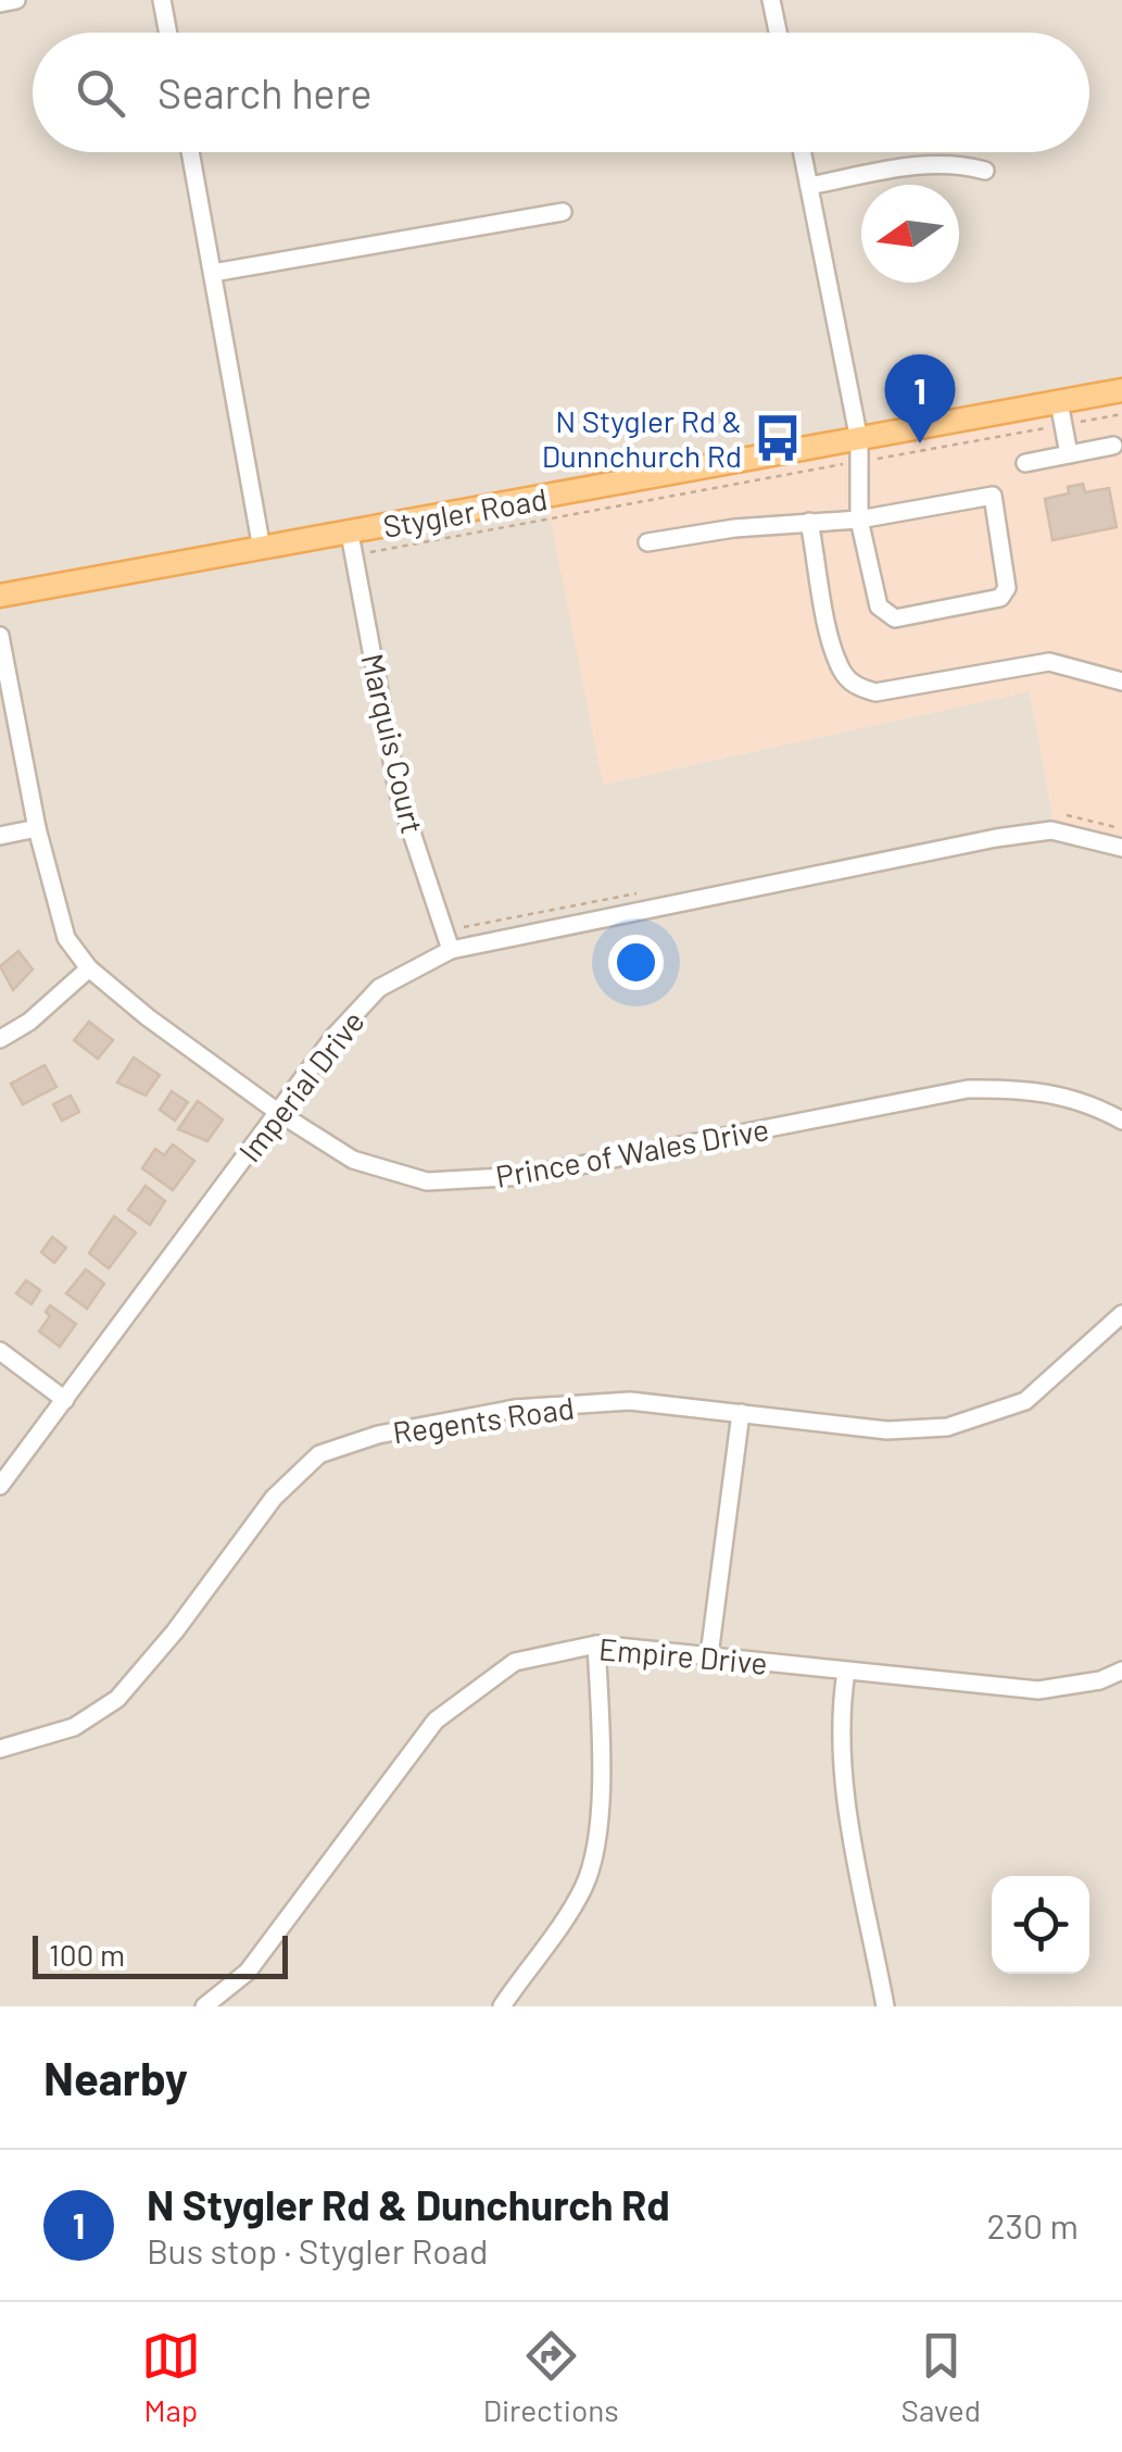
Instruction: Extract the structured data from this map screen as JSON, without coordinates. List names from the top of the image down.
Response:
{
  "streets": {
    "main road": ["Stygler Road"],
    "street": [
      "Marquis Court",
      "Imperial Drive",
      "Prince of Wales Drive",
      "Regents Road",
      "Empire Drive"
    ]
  },
  "crossings": [
    ["Stygler Road", "Marquis Court"],
    ["Marquis Court", "Imperial Drive"],
    ["Imperial Drive", "Prince of Wales Drive"]
  ],
  "places": {
    "bus stop": ["N Stygler Rd & Dunnchurch Rd"]
  },
  "scale_bar": "100 m",
  "north": "left",
  "page": {
    "search": "Search here",
    "pins": "1",
    "scale": "100 m",
    "heading": "Nearby",
    "list": [
      {
        "mark": "1",
        "name": "N Stygler Rd & Dunchurch Rd",
        "note": "Bus stop · Stygler Road",
        "value": "230 m"
      }
    ],
    "nav": ["Map", "Directions", "Saved"]
  }
}
